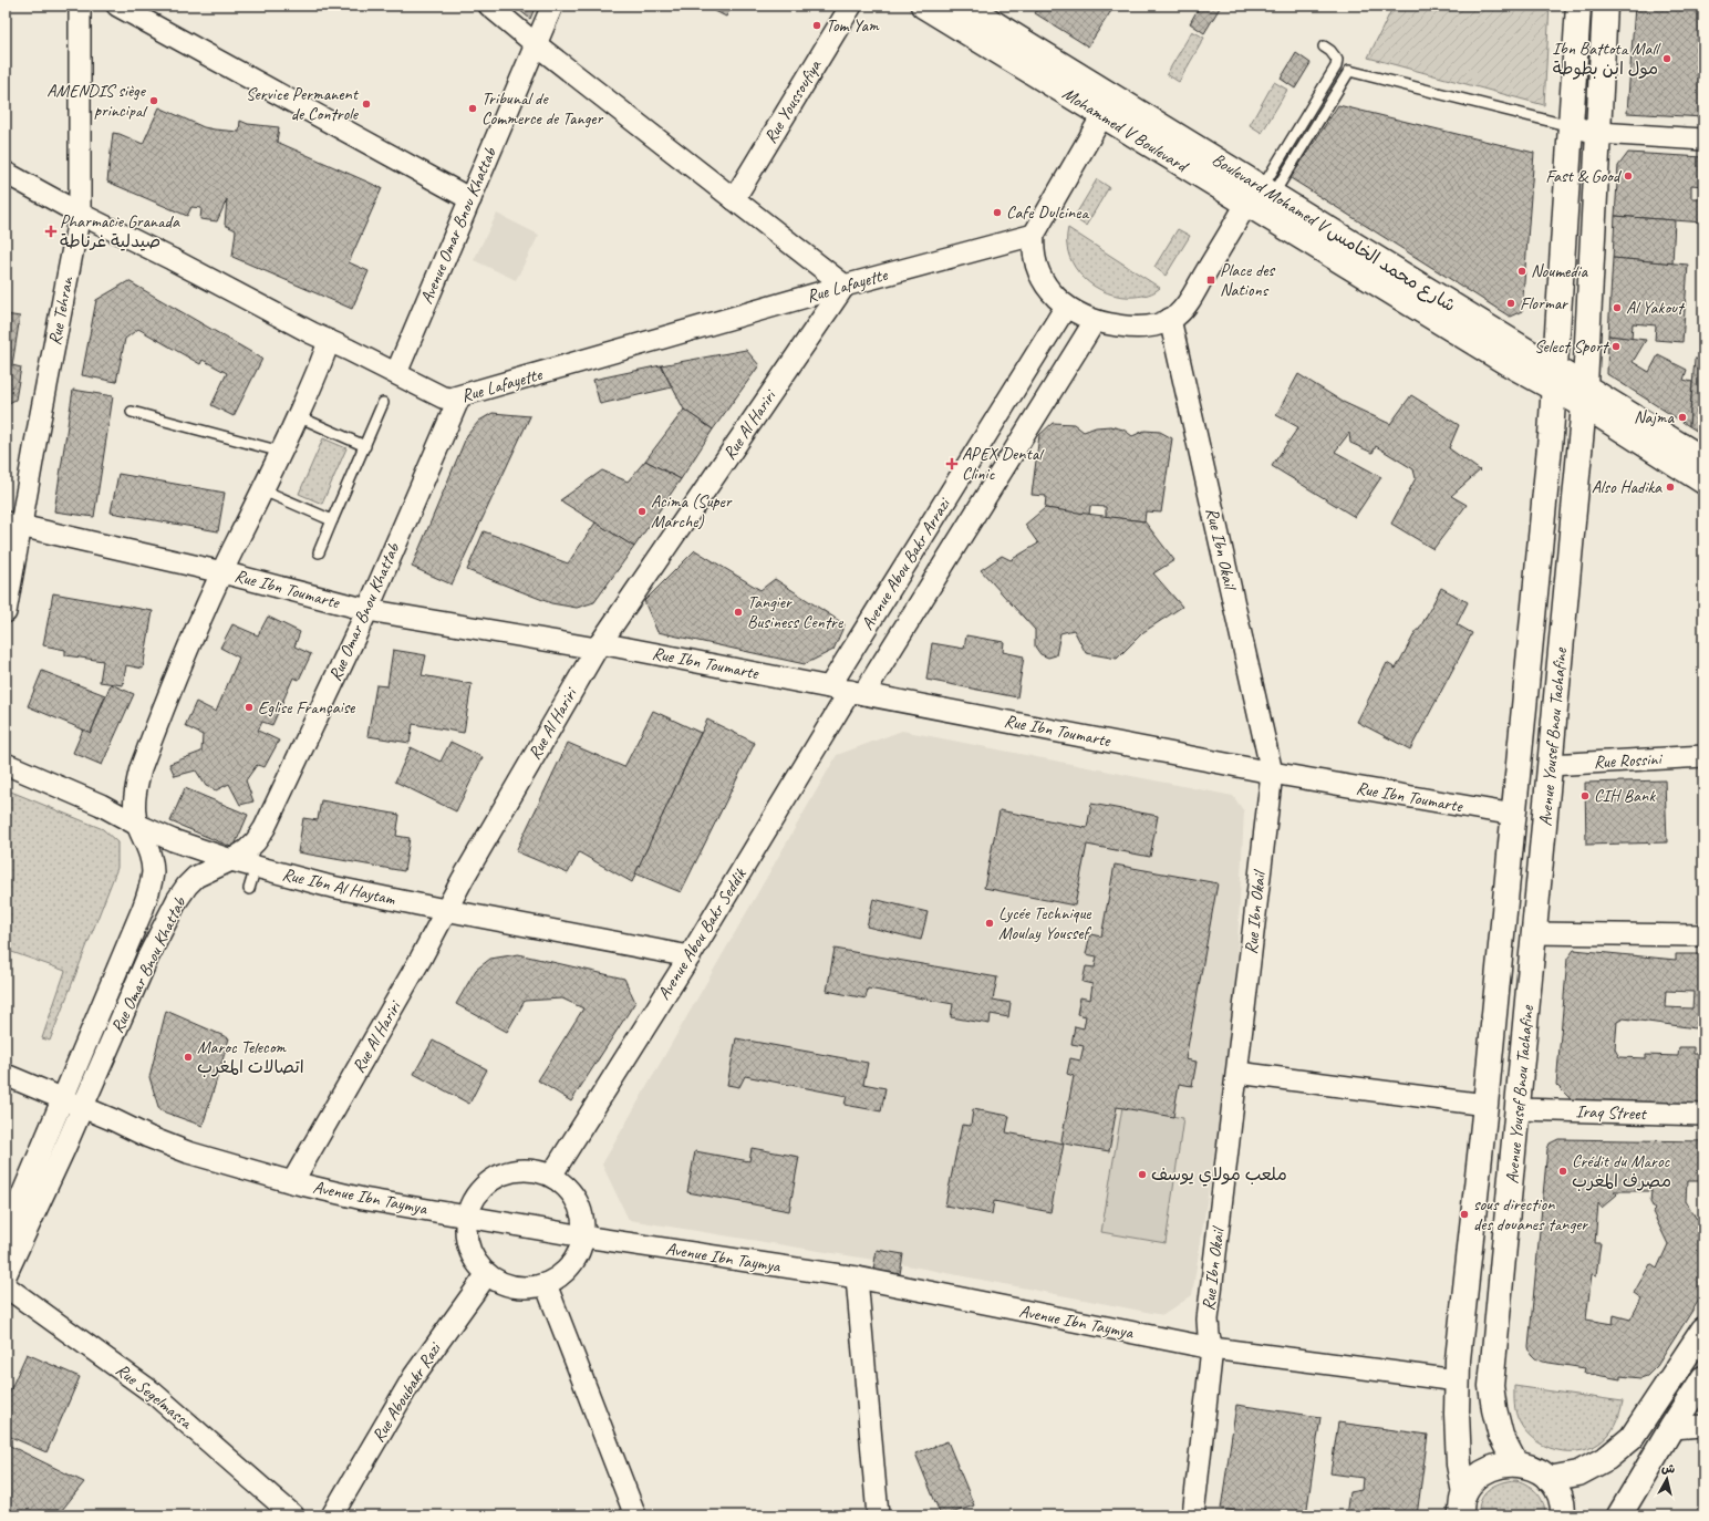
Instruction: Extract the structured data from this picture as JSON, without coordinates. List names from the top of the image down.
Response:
{
  "streets": {
    "main road": ["Mohammed V Boulevard", "Boulevard Mohamed V شارع محمد الخامس", "Avenue Yousef Bnou Tachafine"],
    "street": [
      "Rue Youssoufiya",
      "Avenue Omar Bnou Khattab",
      "Rue Lafayette",
      "Rue Tehran",
      "Rue Al Hariri",
      "Rue Ibn Okail",
      "Avenue Abou Bakr Arrazi",
      "Rue Ibn Toumarte",
      "Rue Omar Bnou Khattab",
      "Rue Rossini",
      "Rue Ibn Al Haytam",
      "Avenue Abou Bakr Seddik",
      "Iraq Street",
      "Avenue Ibn Taymya",
      "Rue Aboubakr Razi",
      "Rue Segelmassa"
    ]
  },
  "crossings": [
    ["Mohammed V Boulevard", "Boulevard Mohamed V شارع محمد الخامس"],
    ["Avenue Omar Bnou Khattab", "Rue Lafayette"],
    ["Boulevard Mohamed V شارع محمد الخامس", "Avenue Yousef Bnou Tachafine"],
    ["Rue Lafayette", "Rue Tehran"],
    ["Rue Lafayette", "Rue Al Hariri"],
    ["Rue Lafayette", "Rue Omar Bnou Khattab"],
    ["Rue Tehran", "Rue Ibn Toumarte"],
    ["Rue Al Hariri", "Rue Ibn Toumarte"],
    ["Rue Al Hariri", "Rue Ibn Al Haytam"],
    ["Rue Al Hariri", "Avenue Ibn Taymya"],
    ["Rue Ibn Okail", "Rue Ibn Toumarte"],
    ["Rue Ibn Okail", "Avenue Ibn Taymya"],
    ["Avenue Abou Bakr Arrazi", "Rue Ibn Toumarte"],
    ["Avenue Abou Bakr Arrazi", "Avenue Abou Bakr Seddik"],
    ["Rue Ibn Toumarte", "Rue Omar Bnou Khattab"],
    ["Rue Ibn Toumarte", "Avenue Yousef Bnou Tachafine"],
    ["Rue Ibn Toumarte", "Avenue Abou Bakr Seddik"],
    ["Rue Omar Bnou Khattab", "Rue Ibn Al Haytam"],
    ["Rue Omar Bnou Khattab", "Avenue Ibn Taymya"],
    ["Avenue Yousef Bnou Tachafine", "Rue Rossini"],
    ["Avenue Yousef Bnou Tachafine", "Iraq Street"],
    ["Avenue Yousef Bnou Tachafine", "Avenue Ibn Taymya"],
    ["Rue Ibn Al Haytam", "Avenue Abou Bakr Seddik"]
  ],
  "places": {
    "other": [
      "Tom Yam",
      "Ibn Battota Mall مول ابن بطوطة",
      "AMENDIS siège principal",
      "Service Permanent de Controle",
      "Tribunal de Commerce de Tanger",
      "Fast & Good",
      "Cafe Dulcinea",
      "Noumedia",
      "Flormar",
      "Al Yakout",
      "Select Sport",
      "Najma",
      "Also Hadika",
      "Acima (Super Marche)",
      "Tangier Business Centre",
      "Eglise Française",
      "CIH Bank",
      "Lycée Technique Moulay Youssef",
      "Maroc Telecom اتصالات المغرب",
      "Crédit du Maroc مصرف المغرب",
      "ملعب مولاي يوسف",
      "sous direction des douanes tanger"
    ],
    "health": ["Pharmacie Granada صيدلية غرناطة", "APEX Dental Clinic"],
    "transit": ["Place des Nations"]
  },
  "north": "top"
}
